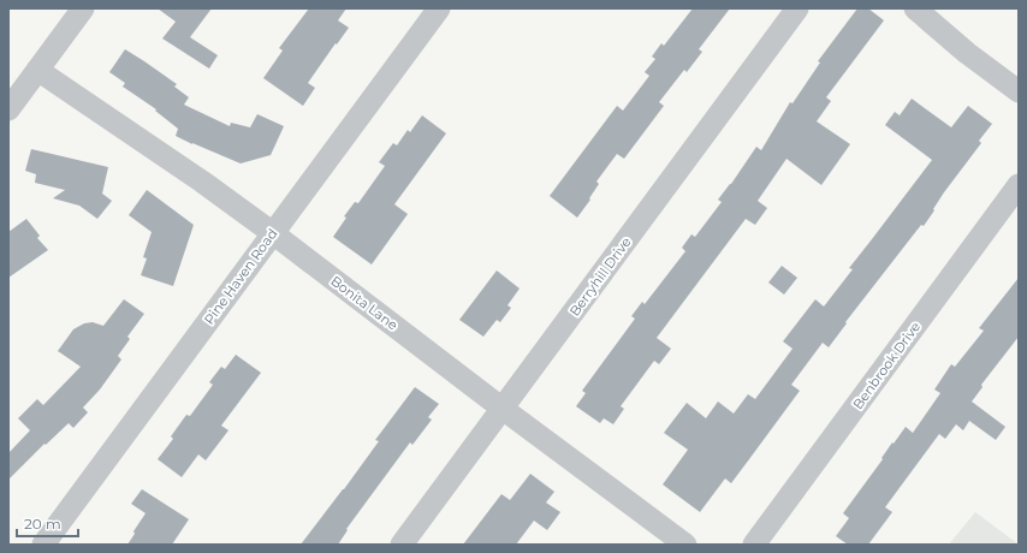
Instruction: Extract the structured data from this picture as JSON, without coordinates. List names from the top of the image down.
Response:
{
  "streets": {
    "street": [
      "Pine Haven Road",
      "Berryhill Drive",
      "Bonita Lane",
      "Benbrook Drive"
    ]
  },
  "crossings": [
    ["Pine Haven Road", "Bonita Lane"],
    ["Berryhill Drive", "Bonita Lane"]
  ],
  "scale_bar": "20 m"
}
